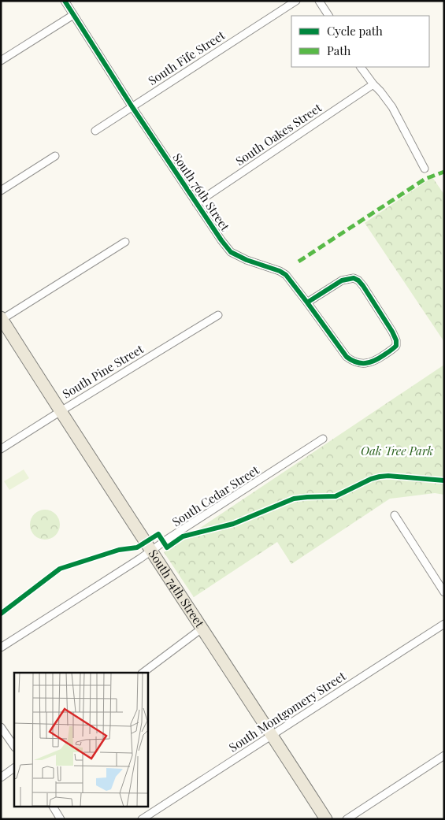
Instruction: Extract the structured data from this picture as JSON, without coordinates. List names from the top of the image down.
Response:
{
  "streets": {
    "main road": ["South 74th Street"],
    "street": [
      "South Fife Street",
      "South Oakes Street",
      "South 76th Street",
      "South Pine Street",
      "South Cedar Street",
      "South Montgomery Street"
    ]
  },
  "crossings": [
    ["South Fife Street", "South 76th Street"],
    ["South Oakes Street", "South 76th Street"],
    ["South Pine Street", "South 74th Street"],
    ["South Cedar Street", "South 74th Street"],
    ["South 74th Street", "South Montgomery Street"]
  ],
  "parks": ["Oak Tree Park"],
  "legend": ["Cycle path", "Path"]
}
